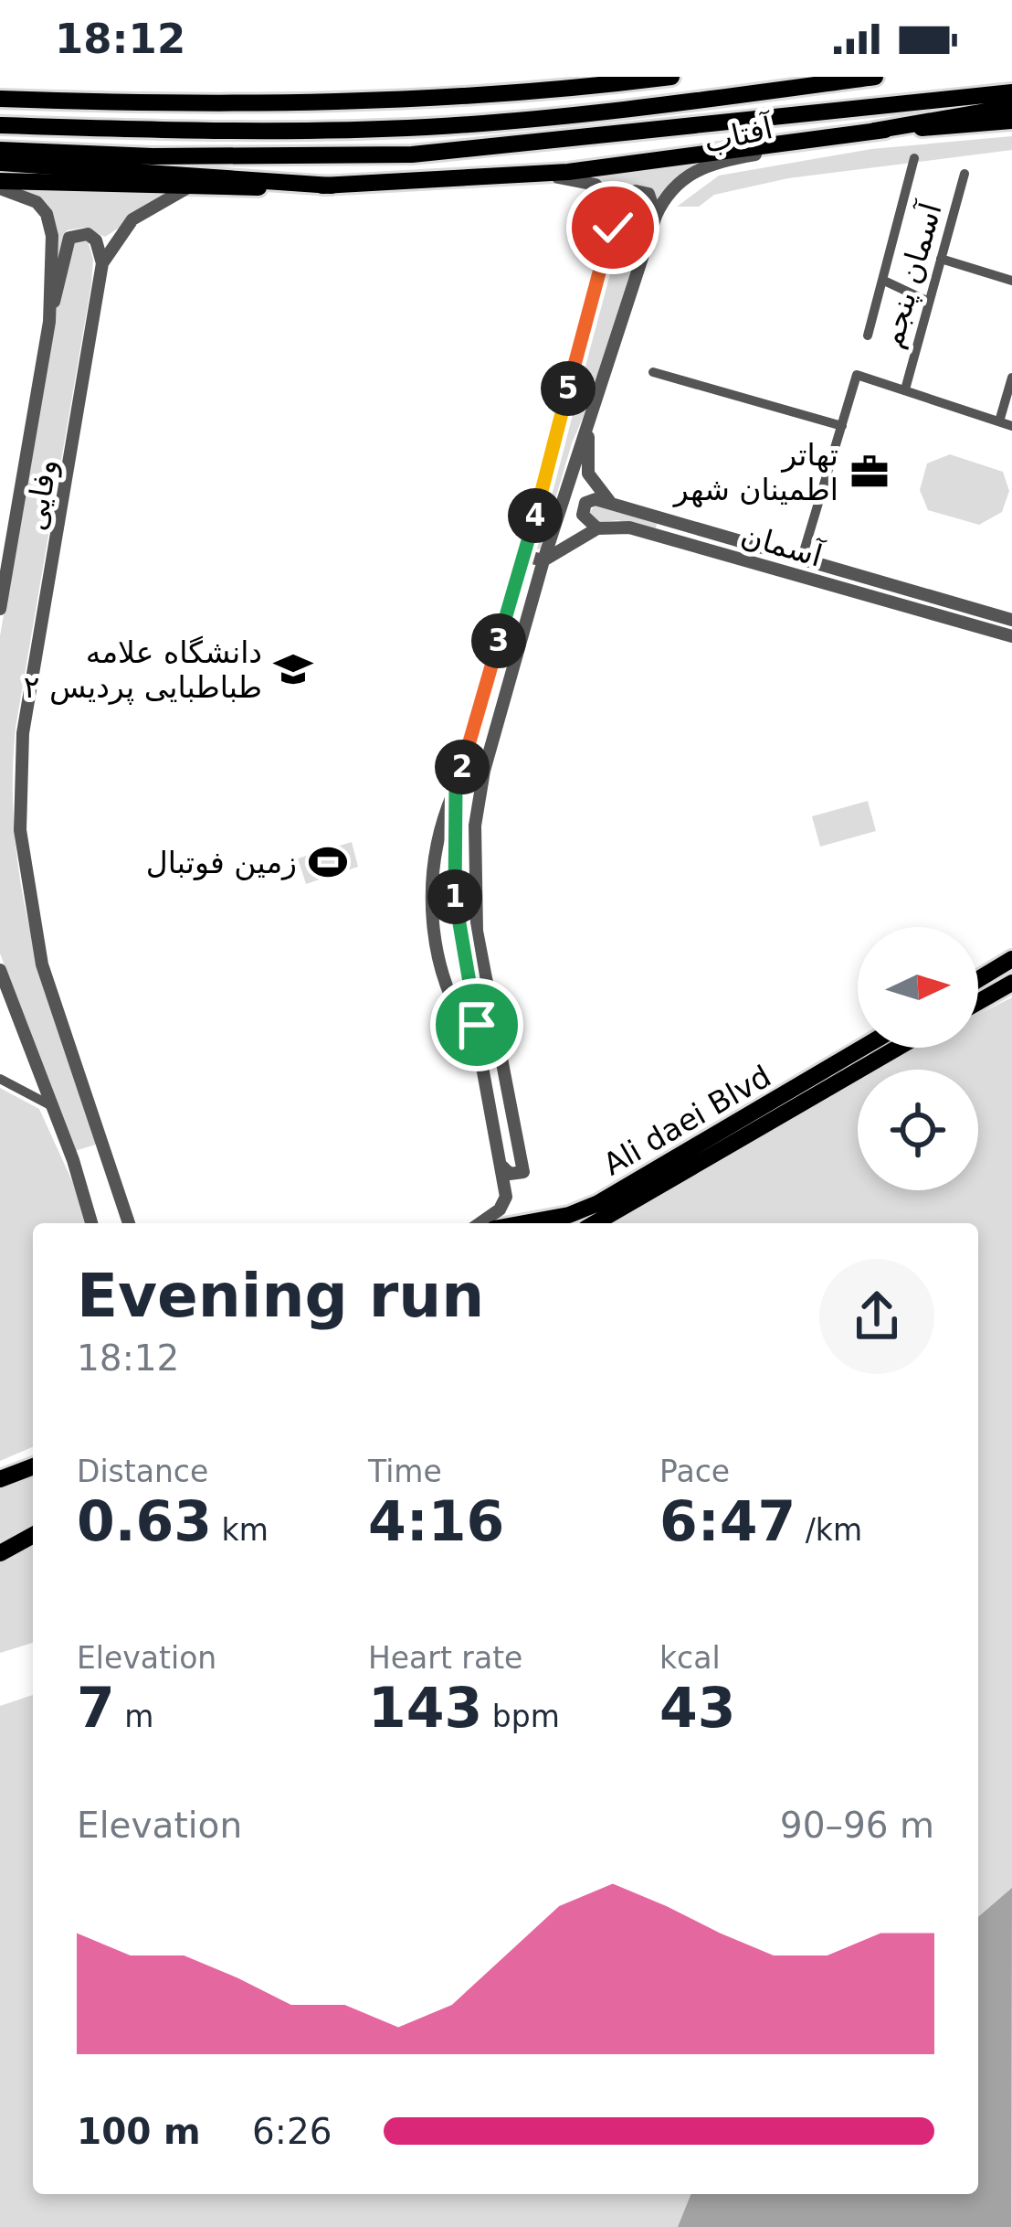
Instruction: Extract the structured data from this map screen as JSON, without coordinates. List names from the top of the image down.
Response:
{
  "streets": {
    "main road": ["Ali daei Blvd"],
    "street": [
      "آفتاب",
      "آسمان پنجم",
      "وفایی",
      "آسمان"
    ]
  },
  "places": {
    "office": ["تهاتر اطمینان شهر"],
    "school or university": ["دانشگاه علامه طباطبایی پردیس ۲"],
    "sports": ["زمین فوتبال"]
  },
  "north": "right",
  "page": {
    "status": "18:12",
    "pins": [
      "5",
      "4",
      "3",
      "2",
      "1"
    ],
    "heading": ["Evening run", "18:12"],
    "stats": [
      ["Distance", "0.63 km"],
      ["Time", "4:16"],
      ["Pace", "6:47 /km"],
      ["Elevation", "7 m"],
      ["Heart rate", "143 bpm"],
      ["kcal", "43"]
    ],
    "chart": ["Elevation", "90–96 m"],
    "list": [
      {
        "name": "100 m",
        "note": "6:26"
      }
    ]
  }
}
